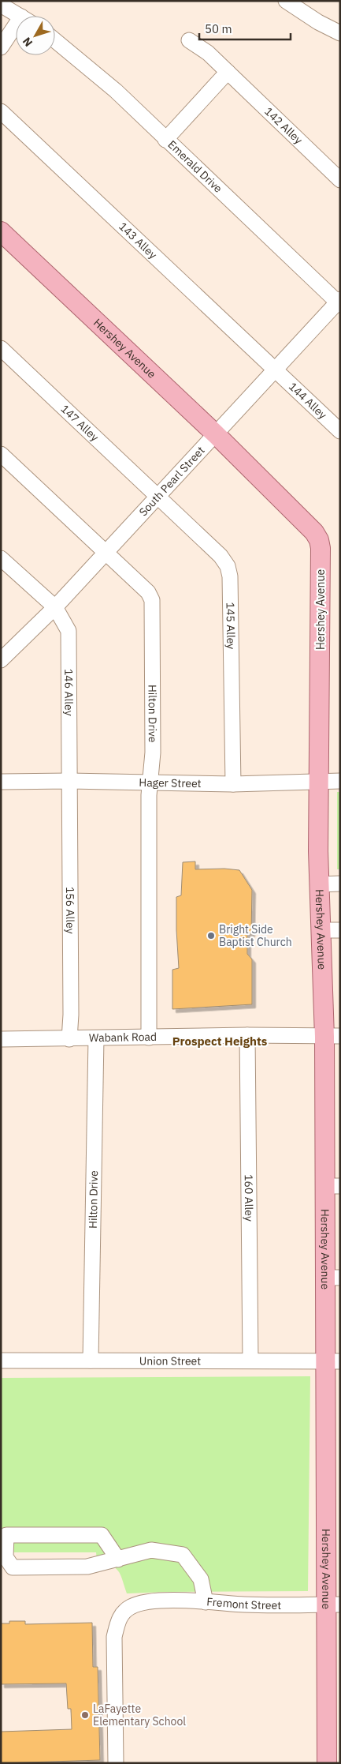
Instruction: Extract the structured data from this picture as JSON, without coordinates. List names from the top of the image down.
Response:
{
  "streets": {
    "main road": ["Hershey Avenue"],
    "street": [
      "142 Alley",
      "Emerald Drive",
      "143 Alley",
      "144 Alley",
      "147 Alley",
      "South Pearl Street",
      "145 Alley",
      "146 Alley",
      "Hilton Drive",
      "Hager Street",
      "156 Alley",
      "Wabank Road",
      "160 Alley",
      "Union Street",
      "Fremont Street"
    ]
  },
  "crossings": [
    ["Emerald Drive", "South Pearl Street"],
    ["143 Alley", "144 Alley"],
    ["143 Alley", "South Pearl Street"],
    ["Hershey Avenue", "South Pearl Street"],
    ["Hershey Avenue", "Hager Street"],
    ["Hershey Avenue", "Wabank Road"],
    ["Hershey Avenue", "Union Street"],
    ["Hershey Avenue", "Fremont Street"],
    ["144 Alley", "South Pearl Street"],
    ["147 Alley", "South Pearl Street"],
    ["147 Alley", "145 Alley"],
    ["South Pearl Street", "145 Alley"],
    ["South Pearl Street", "146 Alley"],
    ["South Pearl Street", "Hilton Drive"],
    ["145 Alley", "Hager Street"],
    ["146 Alley", "Hager Street"],
    ["146 Alley", "156 Alley"],
    ["Hilton Drive", "Hager Street"],
    ["Hilton Drive", "Wabank Road"],
    ["Hilton Drive", "Union Street"],
    ["Hager Street", "156 Alley"],
    ["156 Alley", "Wabank Road"],
    ["Wabank Road", "160 Alley"],
    ["160 Alley", "Union Street"]
  ],
  "districts": ["Prospect Heights"],
  "places": ["Bright Side Baptist Church", "LaFayette Elementary School"],
  "scale_bar": "50 m",
  "north": "bottom left"
}
